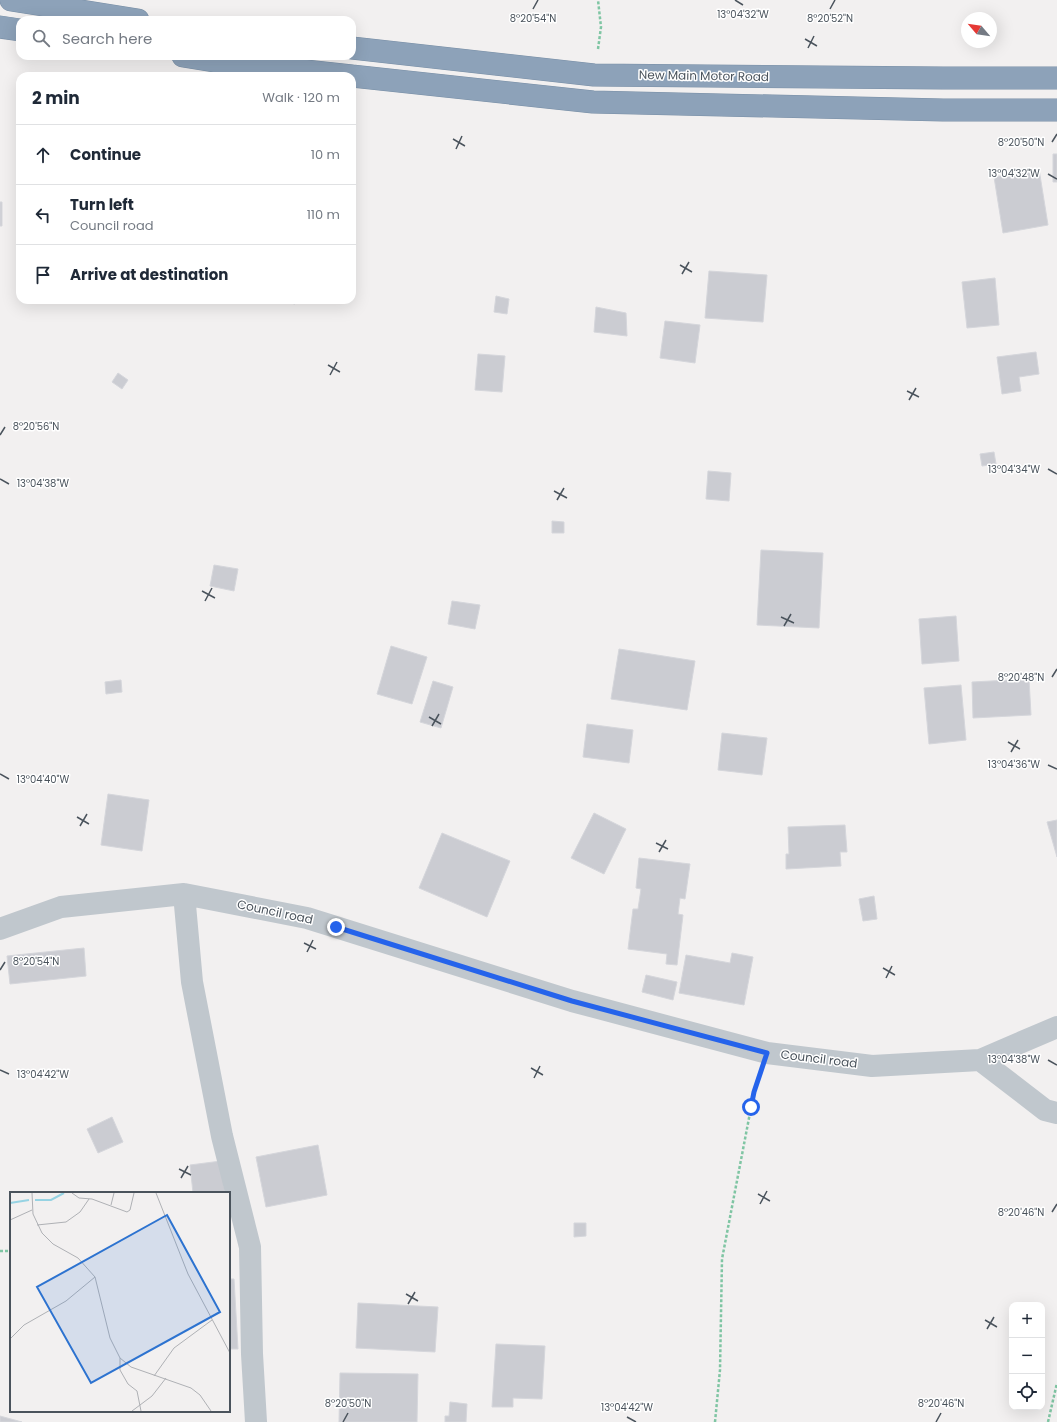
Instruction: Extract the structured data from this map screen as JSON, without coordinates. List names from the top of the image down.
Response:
{
  "streets": {
    "highway": ["New Main Motor Road"],
    "street": ["Council road"]
  },
  "north": "top left",
  "page": {
    "search": "Search here",
    "heading": ["2 min", "Walk · 120 m"],
    "list": [
      ["Continue", "10 m"],
      ["Turn left", "Council road", "110 m"],
      "Arrive at destination"
    ],
    "map_buttons": ["+", "−"]
  },
  "coordinates": [
    "13°04'32\"W",
    "8°20'54\"N",
    "8°20'52\"N",
    "8°20'50\"N",
    "8°20'56\"N",
    "13°04'34\"W",
    "13°04'38\"W",
    "8°20'48\"N",
    "13°04'36\"W",
    "13°04'40\"W",
    "13°04'42\"W",
    "8°20'46\"N"
  ]
}
